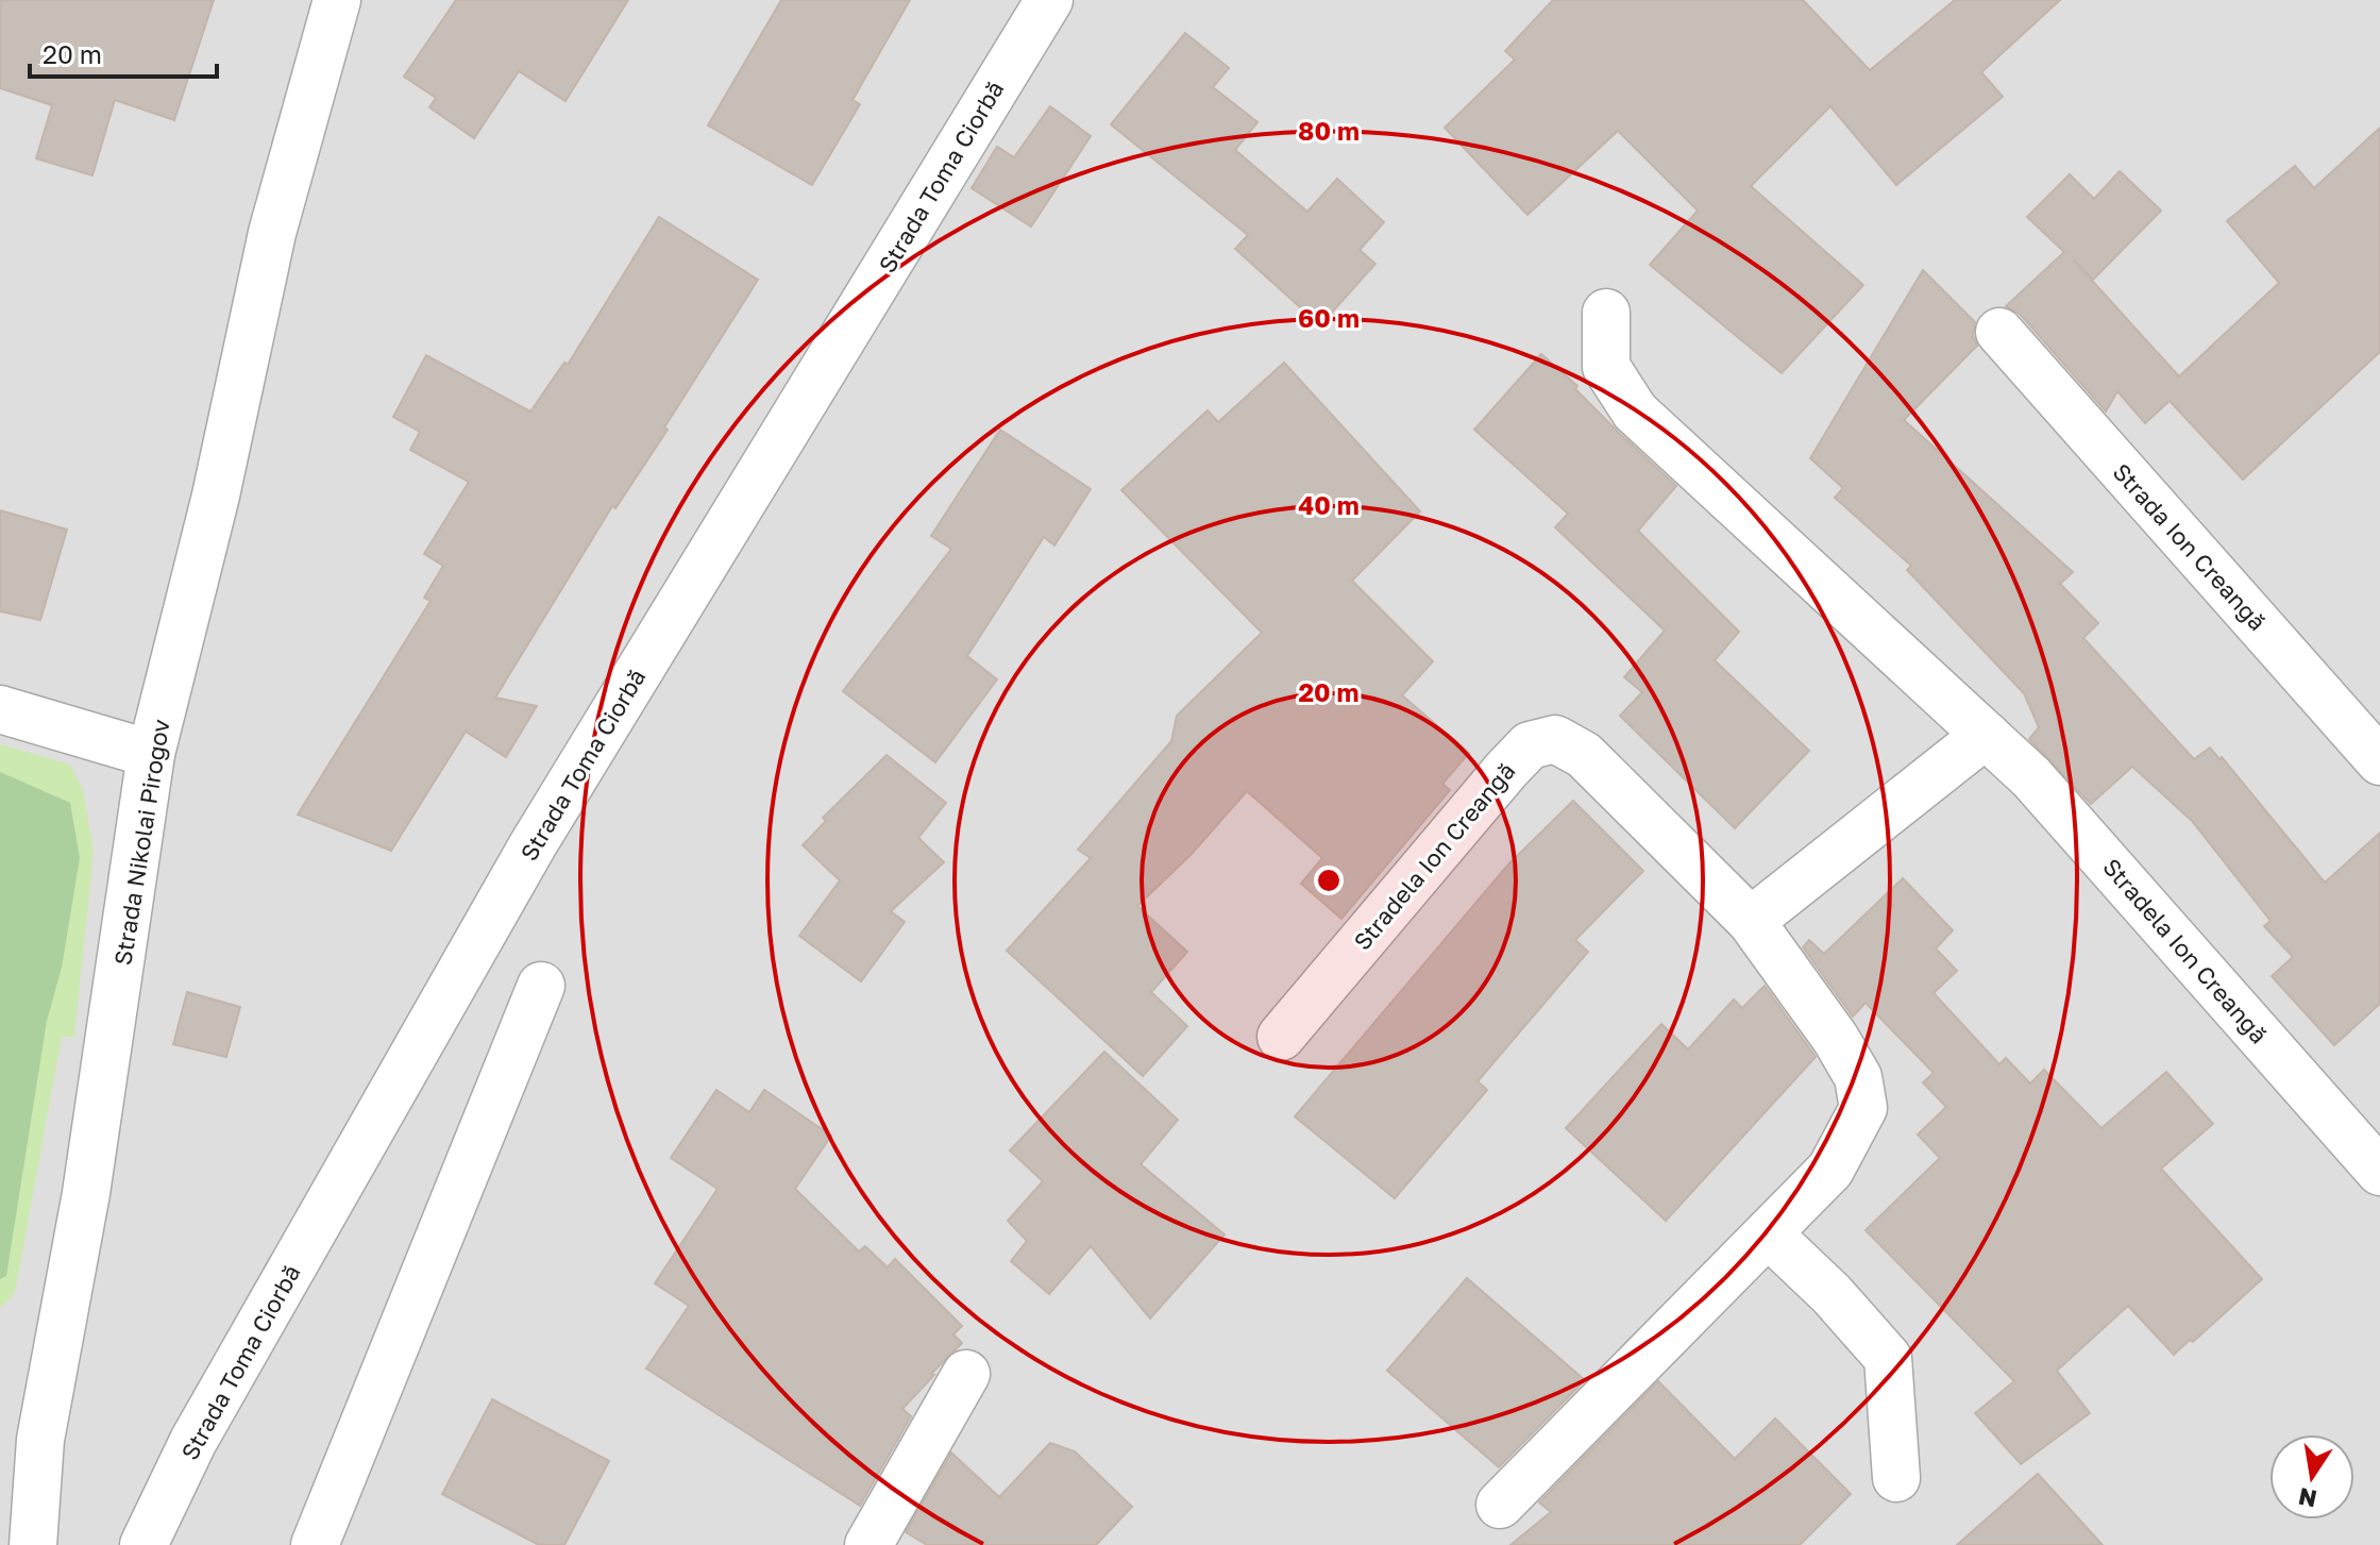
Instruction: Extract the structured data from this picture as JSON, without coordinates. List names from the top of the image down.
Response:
{
  "streets": {
    "street": [
      "Strada Toma Ciorbă",
      "Strada Ion Creangă",
      "Strada Nikolai Pirogov",
      "Stradela Ion Creangă"
    ]
  },
  "scale_bar": "20 m",
  "north": "bottom",
  "rings": [
    "80 m",
    "60 m",
    "40 m",
    "20 m"
  ]
}
